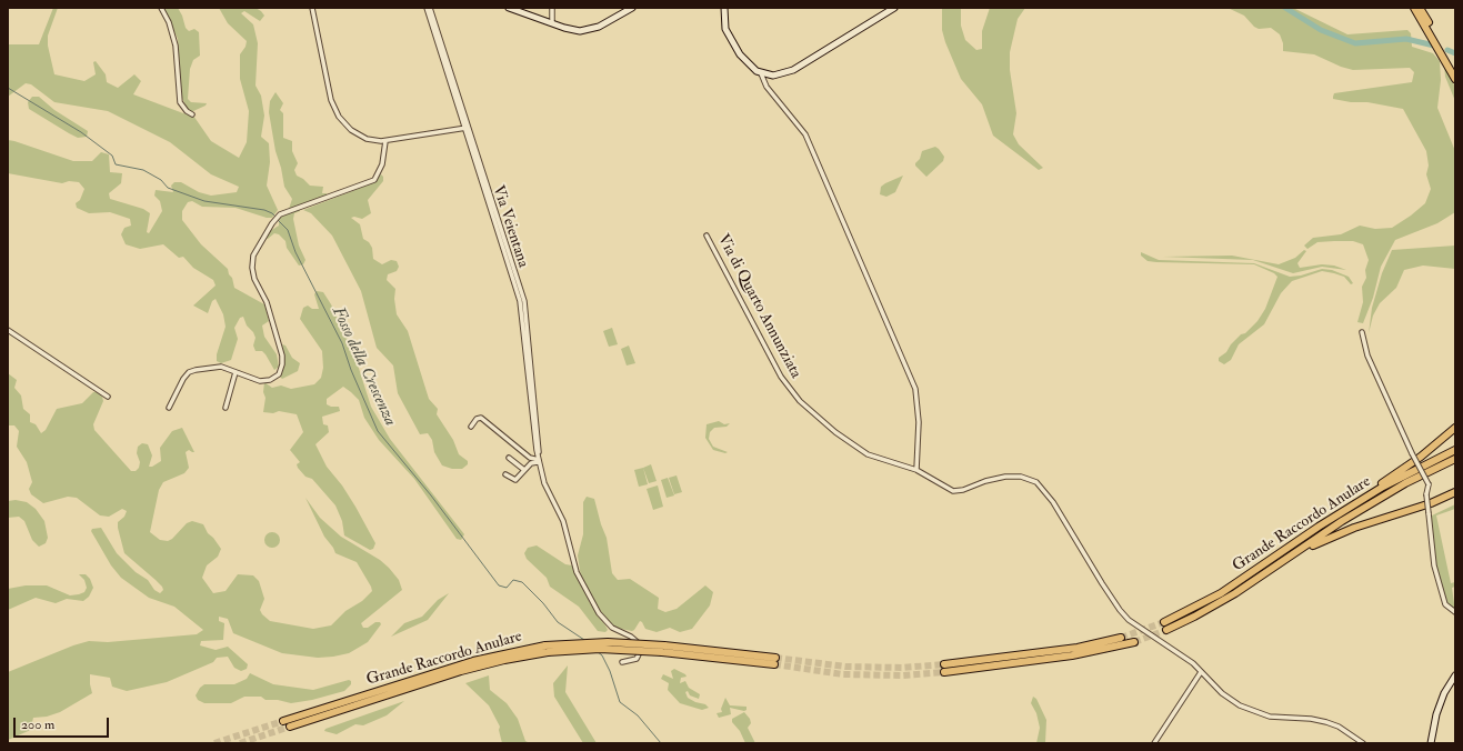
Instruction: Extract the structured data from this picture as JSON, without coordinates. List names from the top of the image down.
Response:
{
  "streets": {
    "highway": ["Grande Raccordo Anulare"],
    "street": ["Via Veientana", "Via di Quarto Annunziata"]
  },
  "water": ["Fosso della Crescenza"],
  "scale_bar": "200 m"
}
